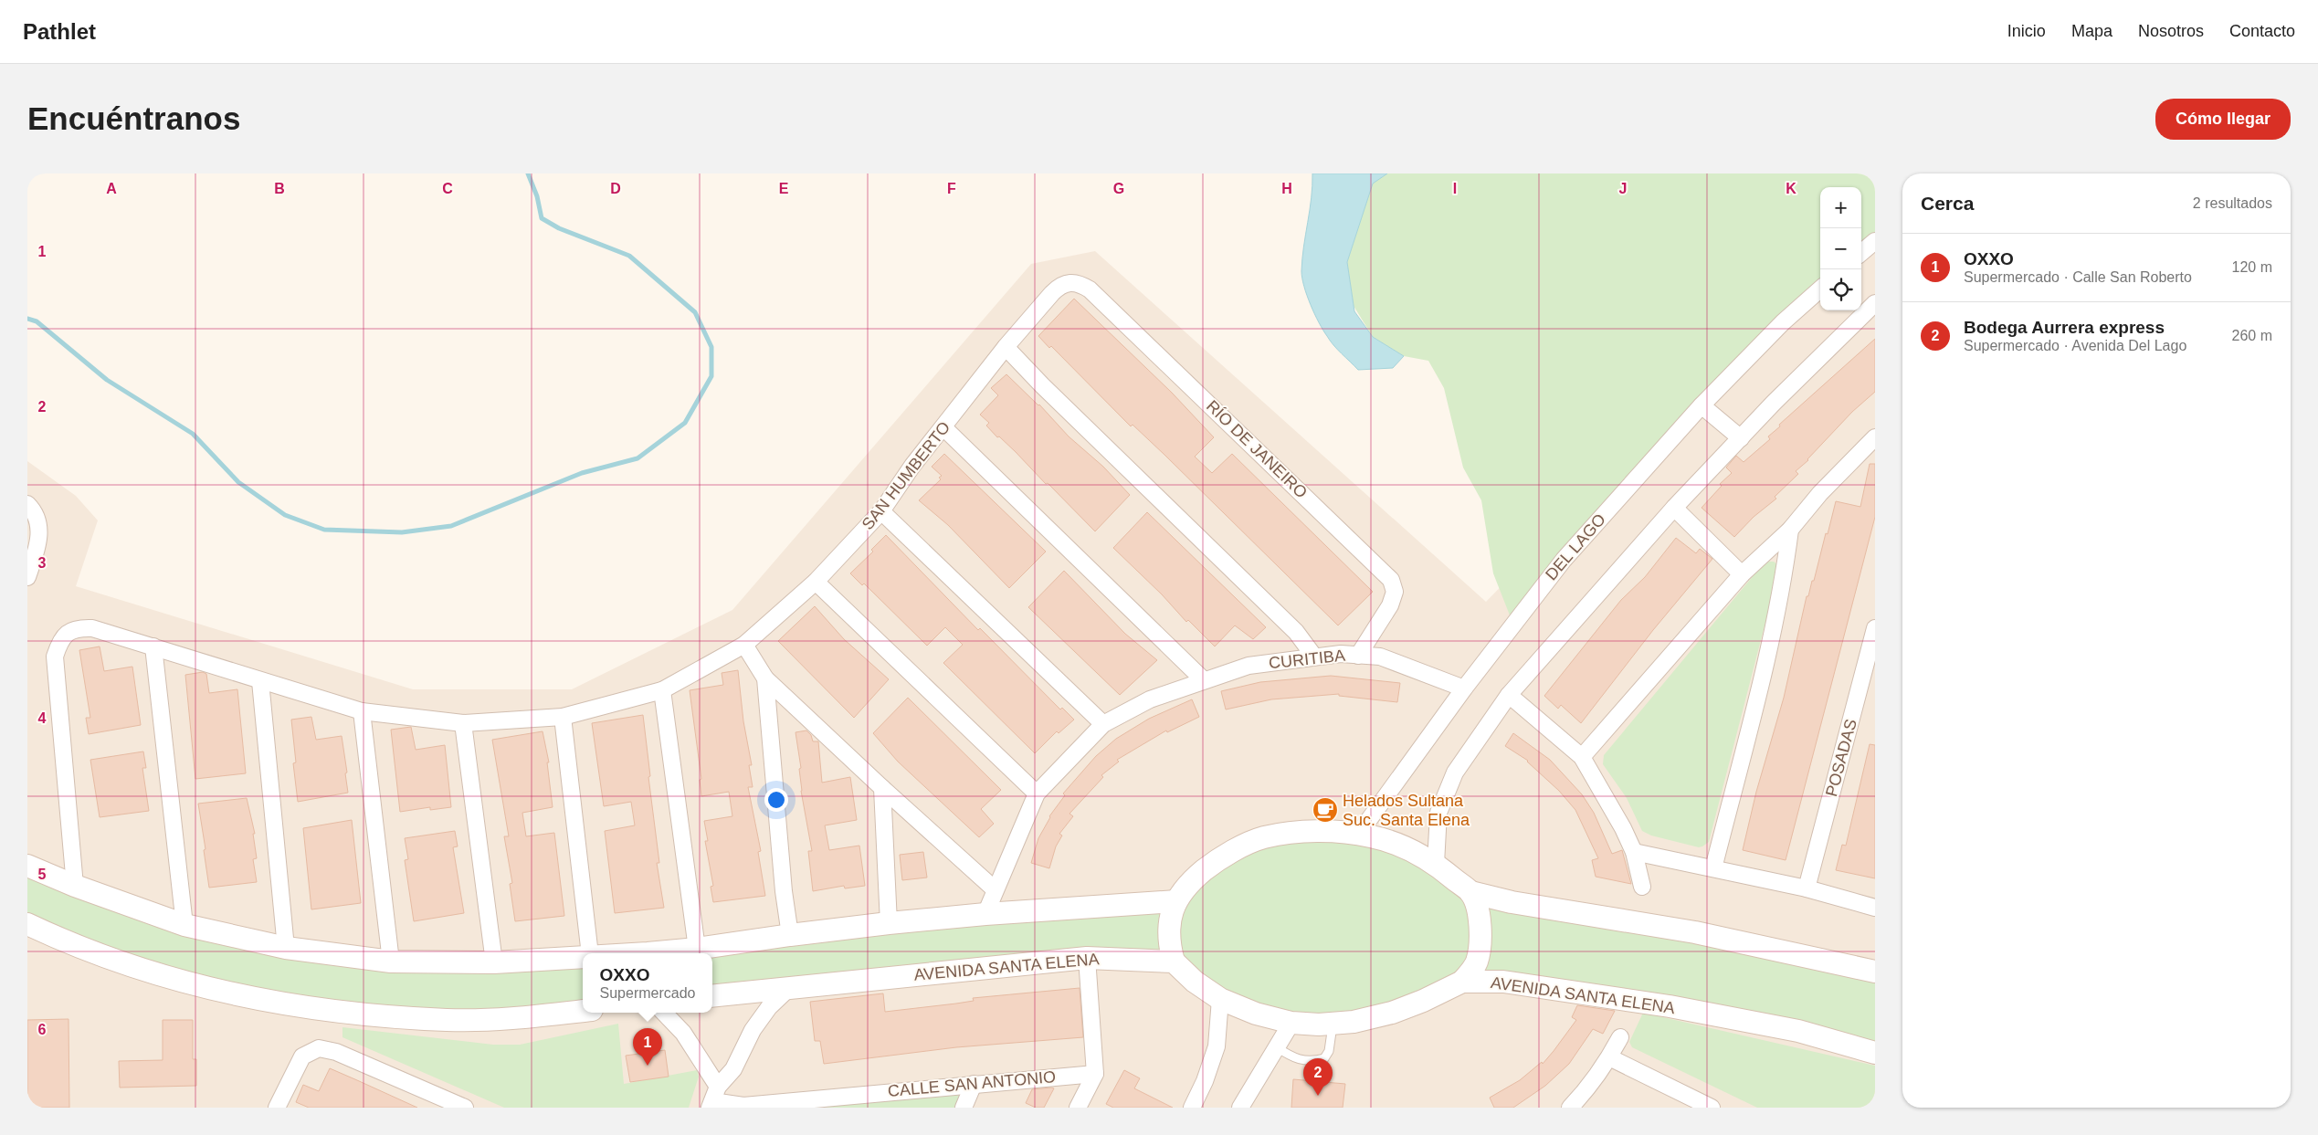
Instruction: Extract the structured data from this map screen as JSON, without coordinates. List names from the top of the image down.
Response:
{
  "streets": {
    "street": [
      "RÍO DE JANEIRO",
      "SAN HUMBERTO",
      "DEL LAGO",
      "CURITIBA",
      "POSADAS",
      "AVENIDA SANTA ELENA",
      "CALLE SAN ANTONIO"
    ]
  },
  "crossings": [
    ["RÍO DE JANEIRO", "SAN HUMBERTO"],
    ["RÍO DE JANEIRO", "CURITIBA"],
    ["DEL LAGO", "CURITIBA"]
  ],
  "places": {
    "cafe": ["Helados Sultana Suc. Santa Elena"]
  },
  "page": {
    "header": "Pathlet",
    "nav": [
      "Inicio",
      "Mapa",
      "Nosotros",
      "Contacto"
    ],
    "buttons": "Cómo llegar",
    "title": "Encuéntranos",
    "heading": ["Cerca", "2 resultados"],
    "map_buttons": ["+", "−"],
    "list": [
      {
        "mark": "1",
        "name": "OXXO",
        "note": "Supermercado · Calle San Roberto",
        "value": "120 m"
      },
      {
        "mark": "2",
        "name": "Bodega Aurrera express",
        "note": "Supermercado · Avenida Del Lago",
        "value": "260 m"
      }
    ],
    "popup": ["OXXO", "Supermercado"],
    "pins": ["1", "2"]
  },
  "grid": {
    "columns": [
      "A",
      "B",
      "C",
      "D",
      "E",
      "F",
      "G",
      "H",
      "I",
      "J",
      "K"
    ],
    "rows": [
      "1",
      "2",
      "3",
      "4",
      "5",
      "6"
    ]
  }
}
